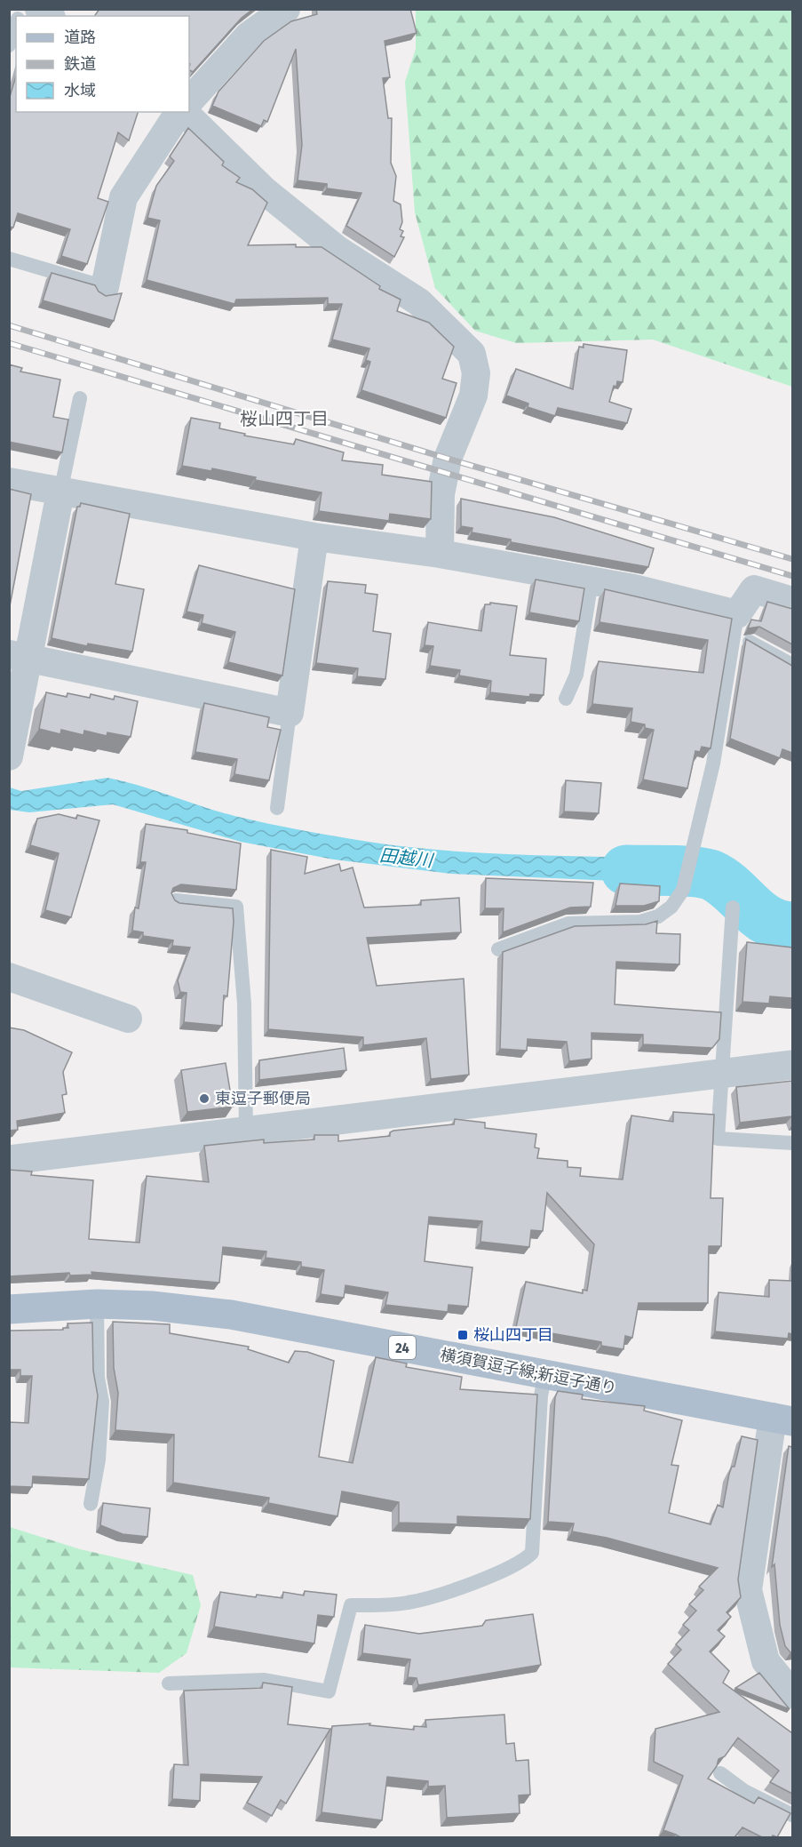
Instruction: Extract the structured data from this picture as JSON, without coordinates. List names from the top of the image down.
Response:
{
  "streets": {
    "main road": ["24", "横須賀逗子線;新逗子通り"]
  },
  "districts": ["桜山四丁目"],
  "water": ["田越川"],
  "places": {
    "other": ["東逗子郵便局"],
    "transit": ["桜山四丁目"]
  },
  "legend": ["道路", "鉄道", "水域"]
}
